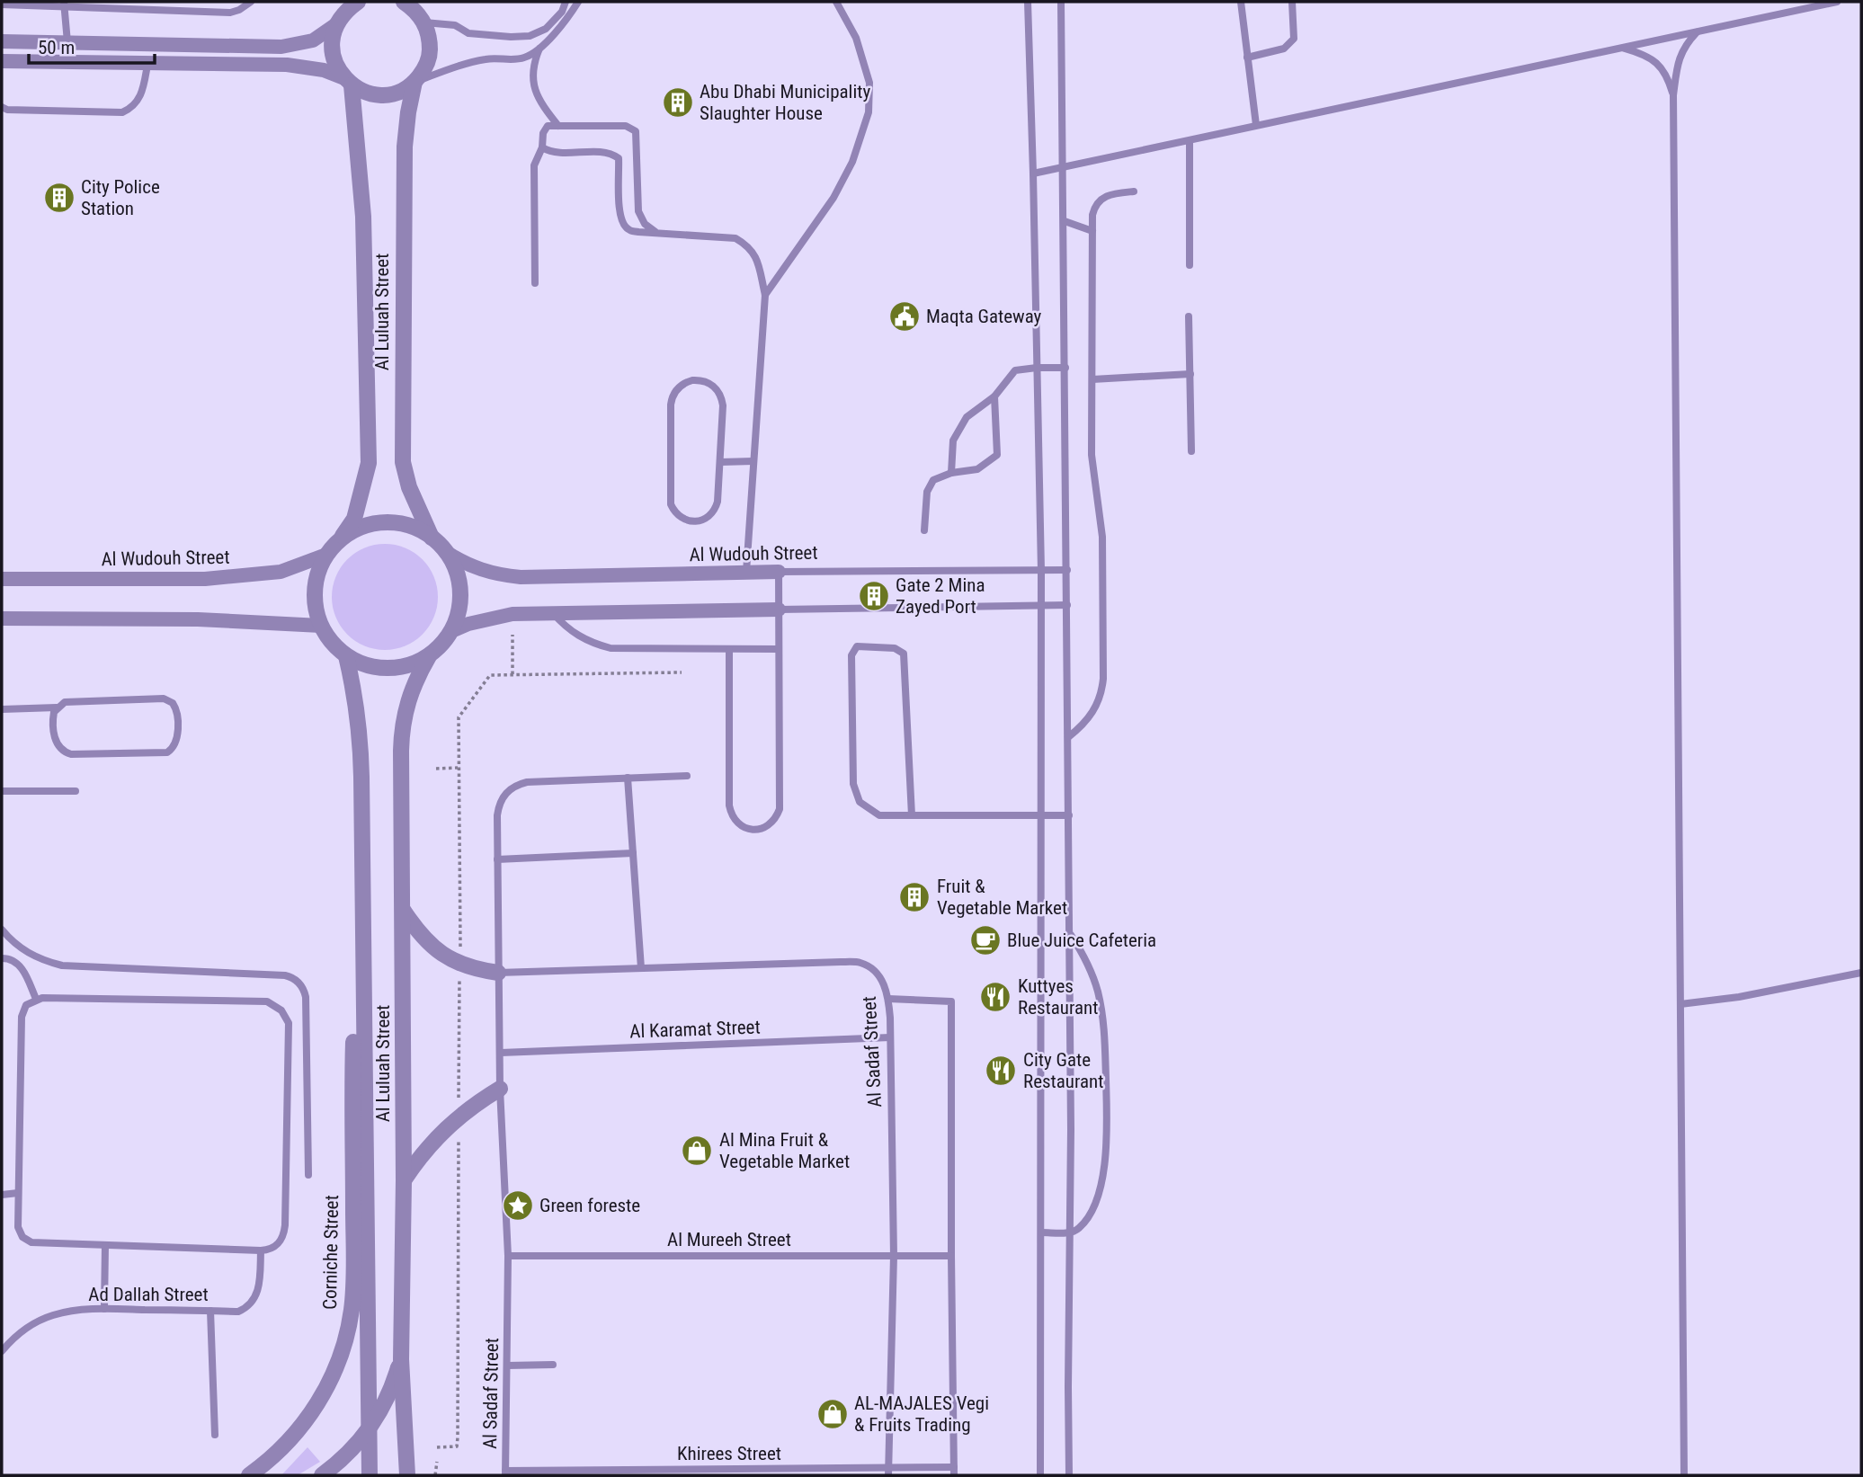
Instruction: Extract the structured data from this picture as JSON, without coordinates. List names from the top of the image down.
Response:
{
  "streets": {
    "street": ["Al Luluah Street", "Al Wudouh Street", "Corniche Street"],
    "lane": [
      "Al Karamat Street",
      "Al Sadaf Street",
      "Al Mureeh Street",
      "Ad Dallah Street",
      "Khirees Street"
    ]
  },
  "crossings": [
    ["Al Luluah Street", "Al Wudouh Street"],
    ["Al Luluah Street", "Corniche Street"],
    ["Al Karamat Street", "Al Sadaf Street"],
    ["Al Sadaf Street", "Al Mureeh Street"],
    ["Al Sadaf Street", "Khirees Street"]
  ],
  "places": {
    "building": [
      "Abu Dhabi Municipality Slaughter House",
      "City Police Station",
      "Gate 2 Mina Zayed Port",
      "Fruit & Vegetable Market"
    ],
    "public building": ["Maqta Gateway"],
    "cafe": ["Blue Juice Cafeteria"],
    "restaurant": ["Kuttyes Restaurant", "City Gate Restaurant"],
    "shop": ["Al Mina Fruit & Vegetable Market", "AL-MAJALES Vegi & Fruits Trading"],
    "place": ["Green foreste"]
  },
  "scale_bar": "50 m"
}
